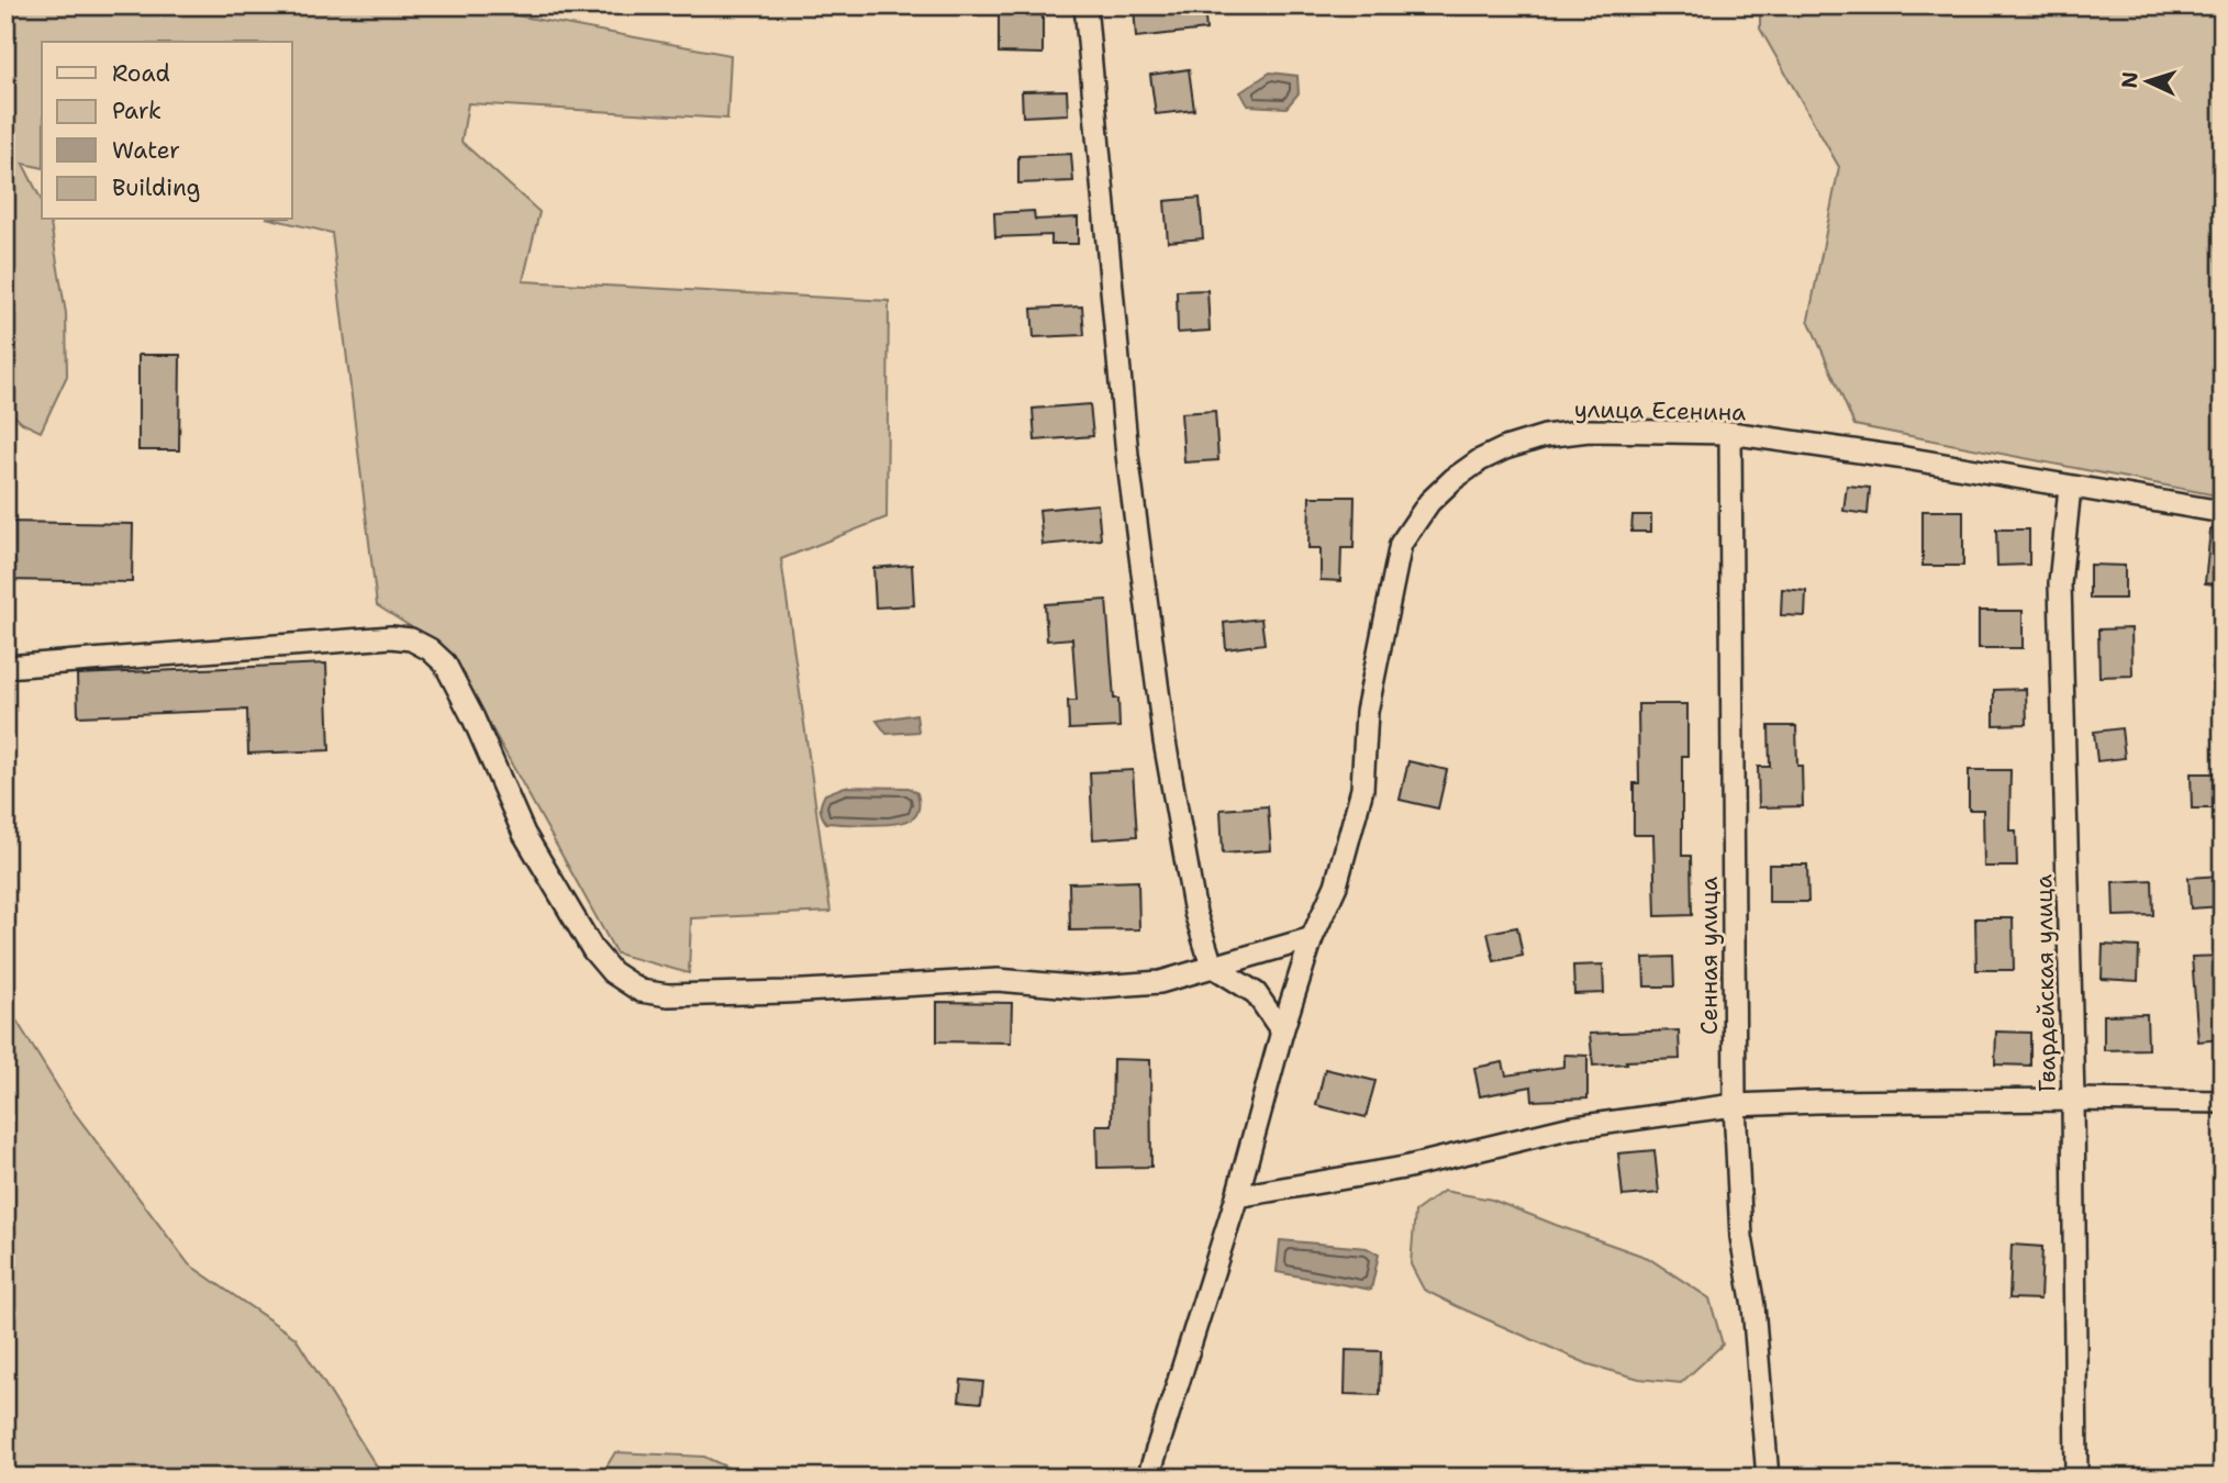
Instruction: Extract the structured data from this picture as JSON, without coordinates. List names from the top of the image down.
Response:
{
  "streets": {
    "street": ["улица Есенина", "Сенная улица", "Гвардейская улица"]
  },
  "crossings": [
    ["улица Есенина", "Сенная улица"],
    ["улица Есенина", "Гвардейская улица"]
  ],
  "legend": [
    "Road",
    "Park",
    "Water",
    "Building"
  ],
  "north": "left"
}
